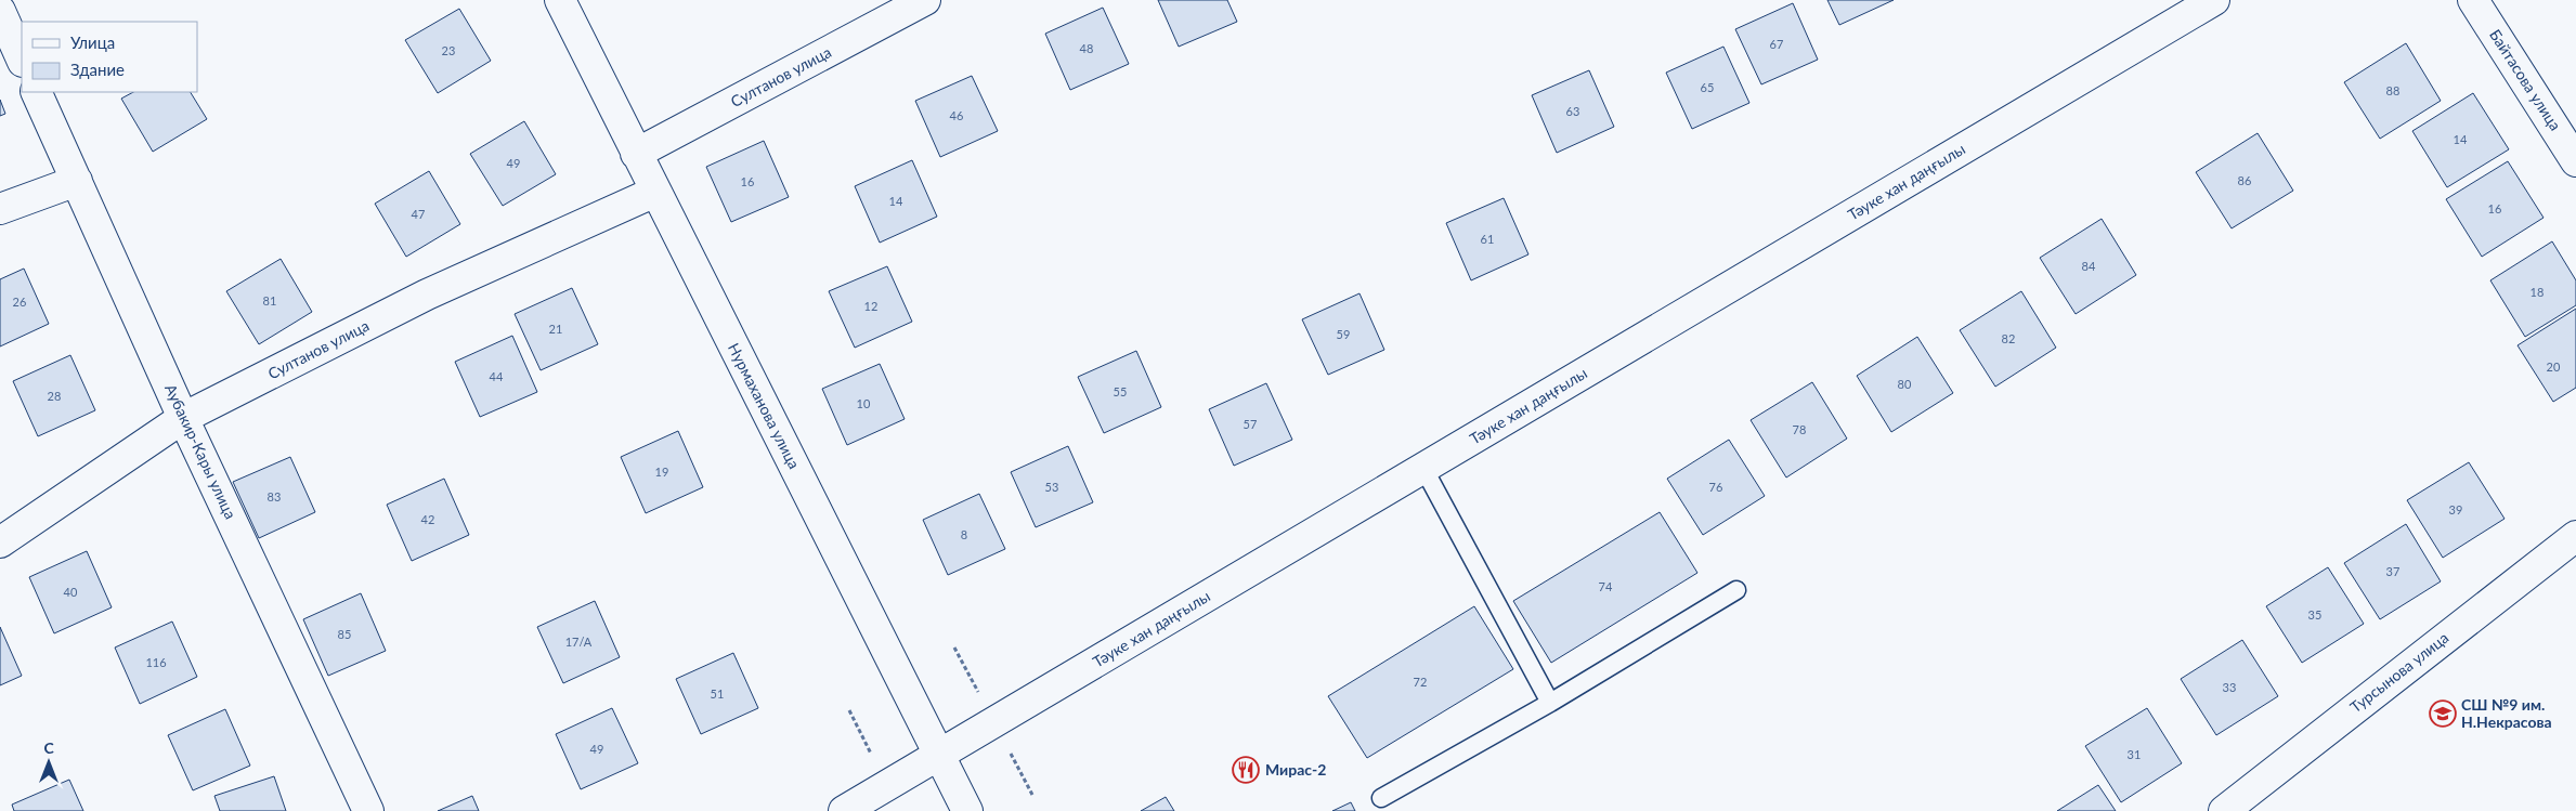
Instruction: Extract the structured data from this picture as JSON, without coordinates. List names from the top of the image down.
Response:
{
  "streets": {
    "street": [
      "Султанов улица",
      "Байтасова улица",
      "Тәуке хан даңғылы",
      "Нурмаханова улица",
      "Аубакир-Кары улица",
      "Турсынова улица"
    ]
  },
  "crossings": [
    ["Султанов улица", "Нурмаханова улица"],
    ["Султанов улица", "Аубакир-Кары улица"],
    ["Тәуке хан даңғылы", "Нурмаханова улица"]
  ],
  "places": {
    "school or university": ["СШ №9 им. Н.Некрасова"],
    "restaurant": ["Мирас-2"]
  },
  "house_numbers": [
    "67",
    "48",
    "23",
    "65",
    "88",
    "63",
    "46",
    "14",
    "49",
    "86",
    "16",
    "14",
    "16",
    "47",
    "61",
    "84",
    "18",
    "81",
    "26",
    "12",
    "21",
    "59",
    "82",
    "20",
    "44",
    "80",
    "55",
    "28",
    "10",
    "57",
    "78",
    "19",
    "53",
    "76",
    "83",
    "39",
    "42",
    "8",
    "37",
    "74",
    "40",
    "35",
    "85",
    "17/A",
    "116",
    "72",
    "33",
    "51",
    "49",
    "31"
  ],
  "legend": ["Улица", "Здание"],
  "north": "top"
}
